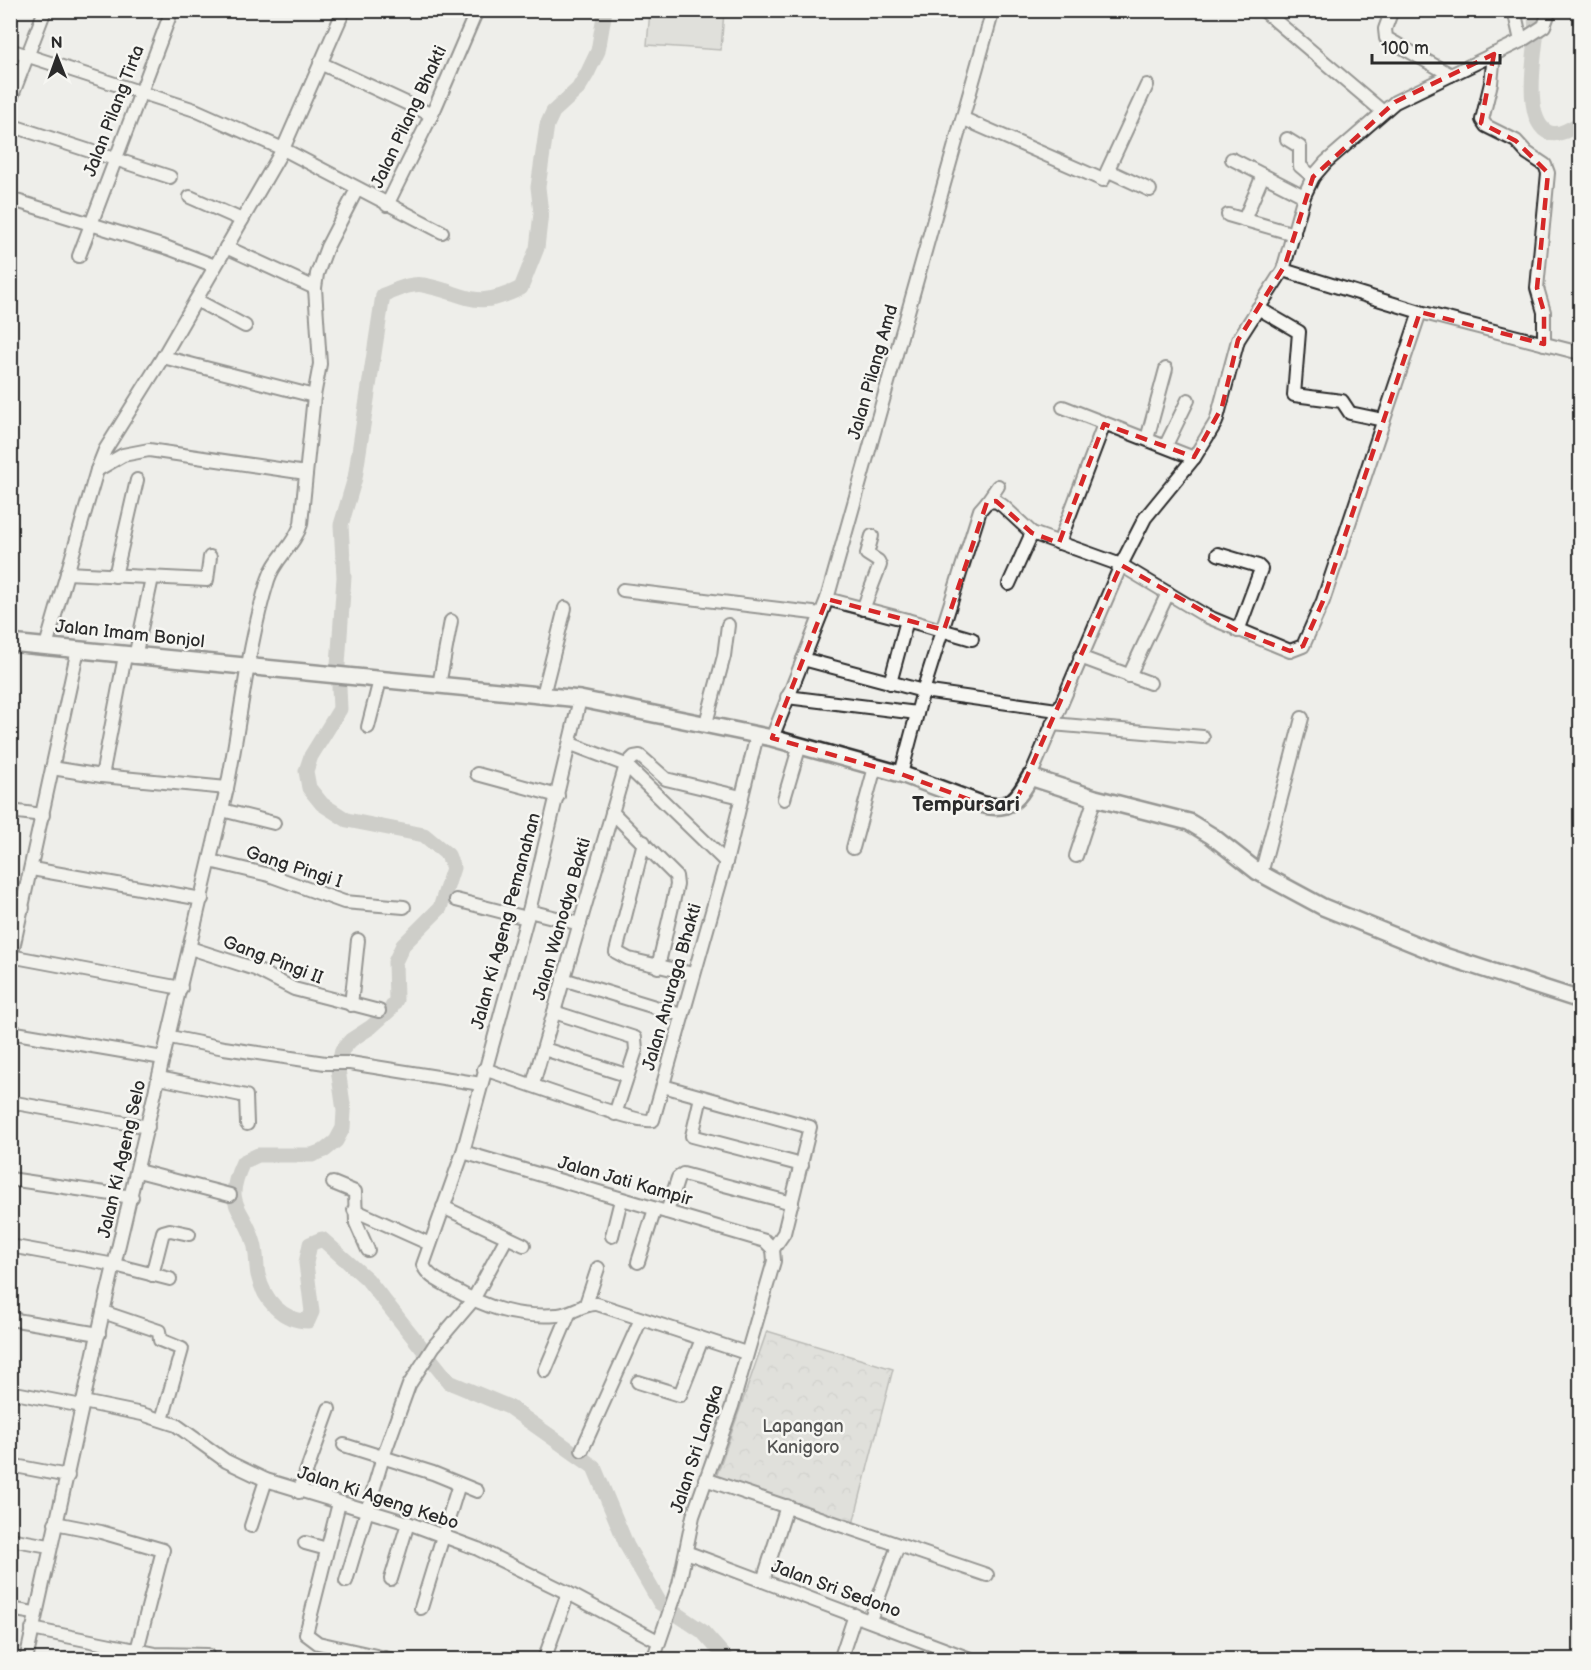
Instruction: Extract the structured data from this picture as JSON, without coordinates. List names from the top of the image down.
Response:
{
  "streets": {
    "main road": ["Jalan Imam Bonjol"],
    "street": [
      "Jalan Pilang Tirta",
      "Jalan Pilang Bhakti",
      "Jalan Pilang Amd",
      "Gang Pingi I",
      "Jalan Wanodya Bakti",
      "Jalan Ki Ageng Pemanahan",
      "Gang Pingi II",
      "Jalan Anuraga Bhakti",
      "Jalan Ki Ageng Selo",
      "Jalan Jati Kampir",
      "Jalan Sri Langka",
      "Jalan Ki Ageng Kebo",
      "Jalan Sri Sedono"
    ]
  },
  "crossings": [
    ["Jalan Pilang Amd", "Jalan Imam Bonjol"],
    ["Jalan Imam Bonjol", "Jalan Ki Ageng Pemanahan"],
    ["Jalan Imam Bonjol", "Jalan Anuraga Bhakti"],
    ["Jalan Imam Bonjol", "Jalan Ki Ageng Selo"],
    ["Gang Pingi I", "Jalan Ki Ageng Selo"],
    ["Jalan Ki Ageng Pemanahan", "Jalan Jati Kampir"],
    ["Gang Pingi II", "Jalan Ki Ageng Selo"],
    ["Jalan Ki Ageng Selo", "Jalan Ki Ageng Kebo"],
    ["Jalan Jati Kampir", "Jalan Sri Langka"],
    ["Jalan Sri Langka", "Jalan Ki Ageng Kebo"],
    ["Jalan Sri Langka", "Jalan Sri Sedono"]
  ],
  "districts": ["Tempursari"],
  "parks": ["Lapangan Kanigoro"],
  "scale_bar": "100 m",
  "north": "top"
}
